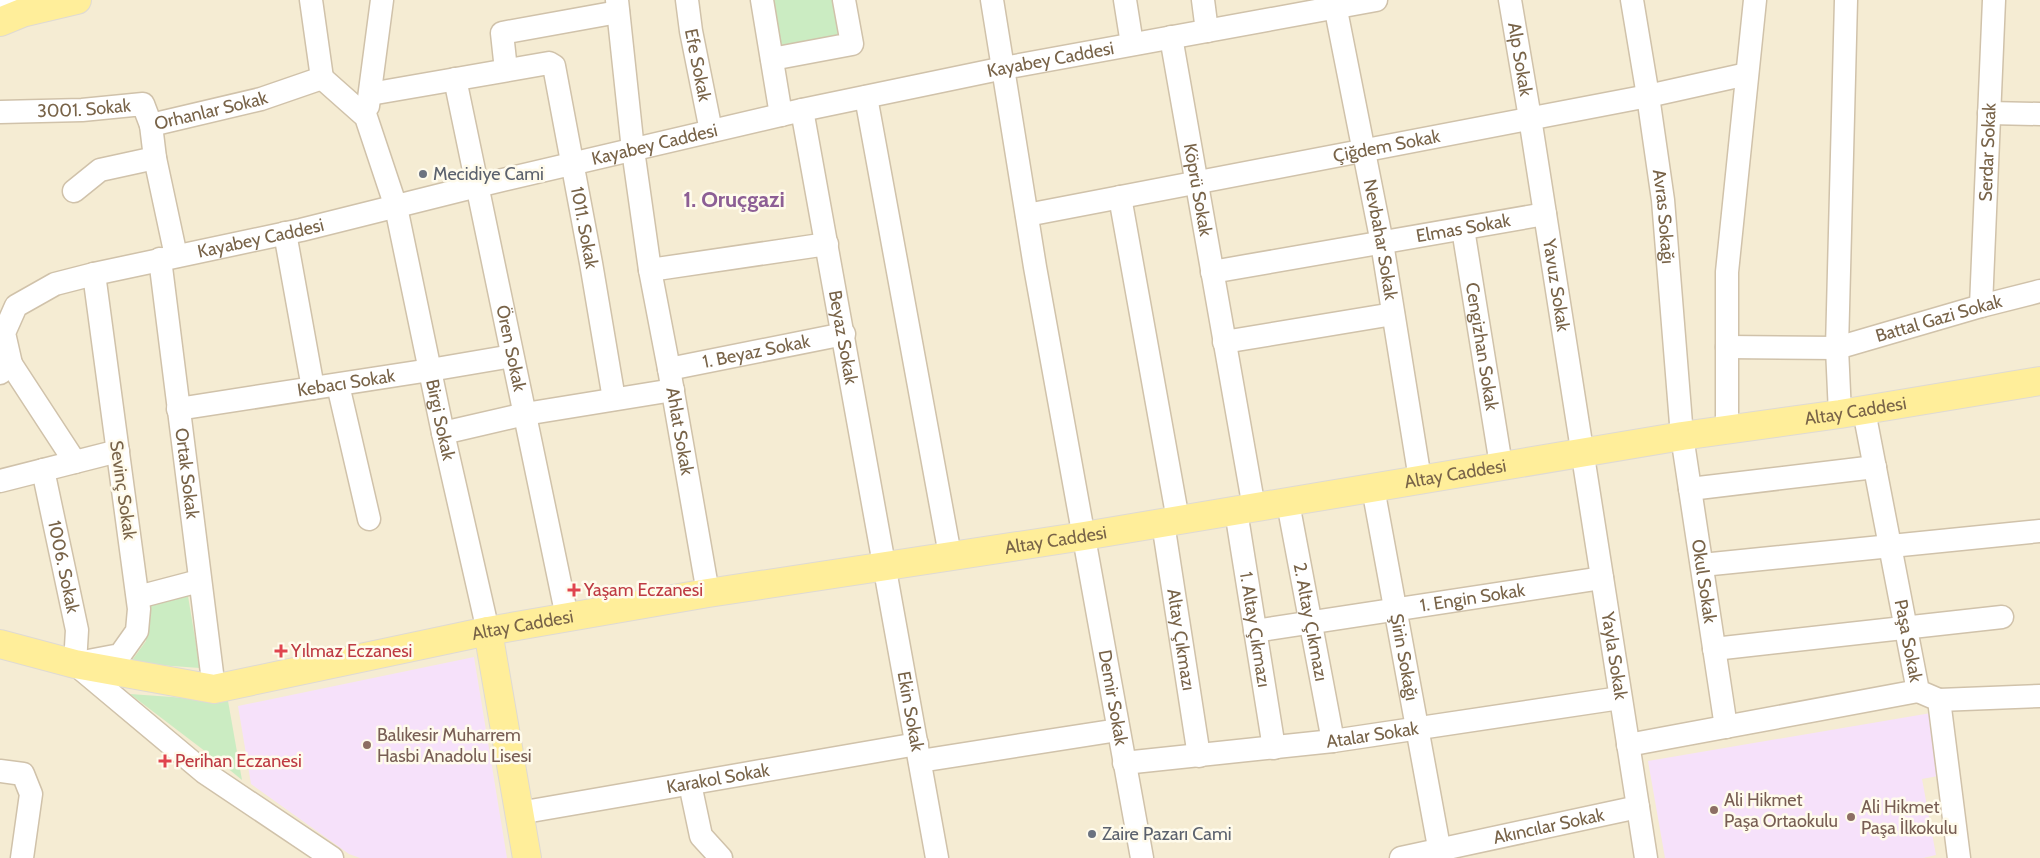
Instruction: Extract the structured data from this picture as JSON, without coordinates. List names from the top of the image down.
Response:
{
  "streets": {
    "main road": ["Altay Caddesi"],
    "street": [
      "Alp Sokak",
      "Kayabey Caddesi",
      "Efe Sokak",
      "3001. Sokak",
      "Orhanlar Sokak",
      "Çiğdem Sokak",
      "Serdar Sokak",
      "Köprü Sokak",
      "Avras Sokağı",
      "1011. Sokak",
      "Elmas Sokak",
      "Nevbahar Sokak",
      "Yavuz Sokak",
      "Battal Gazi Sokak",
      "Beyaz Sokak",
      "Cengizhan Sokak",
      "Ören Sokak",
      "1. Beyaz Sokak",
      "Kebacı Sokak",
      "Birgi Sokak",
      "Ahlat Sokak",
      "Ortak Sokak",
      "Sevinç Sokak",
      "1006. Sokak",
      "Okul Sokak",
      "1. Engin Sokak",
      "2. Altay Çıkmazı",
      "1. Altay Çıkmazı",
      "Altay Çıkmazı",
      "Paşa Sokak",
      "Yayla Sokak",
      "Şirin Sokağı",
      "Demir Sokak",
      "Ekin Sokak",
      "Atalar Sokak",
      "Karakol Sokak",
      "Akıncılar Sokak"
    ]
  },
  "crossings": [
    ["Alp Sokak", "Çiğdem Sokak"],
    ["Alp Sokak", "Yavuz Sokak"],
    ["Kayabey Caddesi", "Efe Sokak"],
    ["Kayabey Caddesi", "Orhanlar Sokak"],
    ["Kayabey Caddesi", "Köprü Sokak"],
    ["Kayabey Caddesi", "1011. Sokak"],
    ["Kayabey Caddesi", "Nevbahar Sokak"],
    ["Kayabey Caddesi", "Beyaz Sokak"],
    ["Kayabey Caddesi", "Ören Sokak"],
    ["Kayabey Caddesi", "Birgi Sokak"],
    ["Kayabey Caddesi", "Ahlat Sokak"],
    ["Kayabey Caddesi", "Ortak Sokak"],
    ["Kayabey Caddesi", "Sevinç Sokak"],
    ["Kayabey Caddesi", "Demir Sokak"],
    ["3001. Sokak", "Orhanlar Sokak"],
    ["Orhanlar Sokak", "Ortak Sokak"],
    ["Çiğdem Sokak", "Köprü Sokak"],
    ["Çiğdem Sokak", "Avras Sokağı"],
    ["Çiğdem Sokak", "Nevbahar Sokak"],
    ["Çiğdem Sokak", "Yavuz Sokak"],
    ["Çiğdem Sokak", "Altay Çıkmazı"],
    ["Çiğdem Sokak", "Demir Sokak"],
    ["Serdar Sokak", "Battal Gazi Sokak"],
    ["Köprü Sokak", "Altay Caddesi"],
    ["Köprü Sokak", "1. Altay Çıkmazı"],
    ["Avras Sokağı", "Altay Caddesi"],
    ["Avras Sokağı", "Okul Sokak"],
    ["1011. Sokak", "Ören Sokak"],
    ["1011. Sokak", "1. Beyaz Sokak"],
    ["Elmas Sokak", "Nevbahar Sokak"],
    ["Elmas Sokak", "Yavuz Sokak"],
    ["Elmas Sokak", "Cengizhan Sokak"],
    ["Nevbahar Sokak", "Altay Caddesi"],
    ["Yavuz Sokak", "Altay Caddesi"],
    ["Yavuz Sokak", "Yayla Sokak"],
    ["Battal Gazi Sokak", "Paşa Sokak"],
    ["Beyaz Sokak", "1. Beyaz Sokak"],
    ["Beyaz Sokak", "Altay Caddesi"],
    ["Beyaz Sokak", "Ekin Sokak"],
    ["Cengizhan Sokak", "Altay Caddesi"],
    ["Ören Sokak", "1. Beyaz Sokak"],
    ["Ören Sokak", "Kebacı Sokak"],
    ["Ören Sokak", "Altay Caddesi"],
    ["1. Beyaz Sokak", "Birgi Sokak"],
    ["1. Beyaz Sokak", "Ahlat Sokak"],
    ["Kebacı Sokak", "Birgi Sokak"],
    ["Kebacı Sokak", "Ortak Sokak"],
    ["Altay Caddesi", "Birgi Sokak"],
    ["Altay Caddesi", "Ahlat Sokak"],
    ["Altay Caddesi", "Ortak Sokak"],
    ["Altay Caddesi", "Sevinç Sokak"],
    ["Altay Caddesi", "1006. Sokak"],
    ["Altay Caddesi", "Okul Sokak"],
    ["Altay Caddesi", "2. Altay Çıkmazı"],
    ["Altay Caddesi", "1. Altay Çıkmazı"],
    ["Altay Caddesi", "Altay Çıkmazı"],
    ["Altay Caddesi", "Paşa Sokak"],
    ["Altay Caddesi", "Yayla Sokak"],
    ["Altay Caddesi", "Şirin Sokağı"],
    ["Altay Caddesi", "Demir Sokak"],
    ["Altay Caddesi", "Ekin Sokak"],
    ["Sevinç Sokak", "1006. Sokak"],
    ["1. Engin Sokak", "2. Altay Çıkmazı"],
    ["1. Engin Sokak", "1. Altay Çıkmazı"],
    ["1. Engin Sokak", "Yayla Sokak"],
    ["1. Engin Sokak", "Şirin Sokağı"],
    ["2. Altay Çıkmazı", "Atalar Sokak"],
    ["1. Altay Çıkmazı", "Atalar Sokak"],
    ["Altay Çıkmazı", "Atalar Sokak"],
    ["Yayla Sokak", "Atalar Sokak"],
    ["Yayla Sokak", "Akıncılar Sokak"],
    ["Şirin Sokağı", "Atalar Sokak"],
    ["Şirin Sokağı", "Akıncılar Sokak"],
    ["Demir Sokak", "Atalar Sokak"],
    ["Demir Sokak", "Karakol Sokak"],
    ["Ekin Sokak", "Karakol Sokak"]
  ],
  "districts": ["1. Oruçgazi"],
  "places": {
    "other": [
      "Mecidiye Cami",
      "Balıkesir Muharrem Hasbi Anadolu Lisesi",
      "Ali Hikmet Paşa Ortaokulu",
      "Ali Hikmet Paşa İlkokulu",
      "Zaire Pazarı Cami"
    ],
    "health": ["Yaşam Eczanesi", "Yılmaz Eczanesi", "Perihan Eczanesi"]
  }
}
